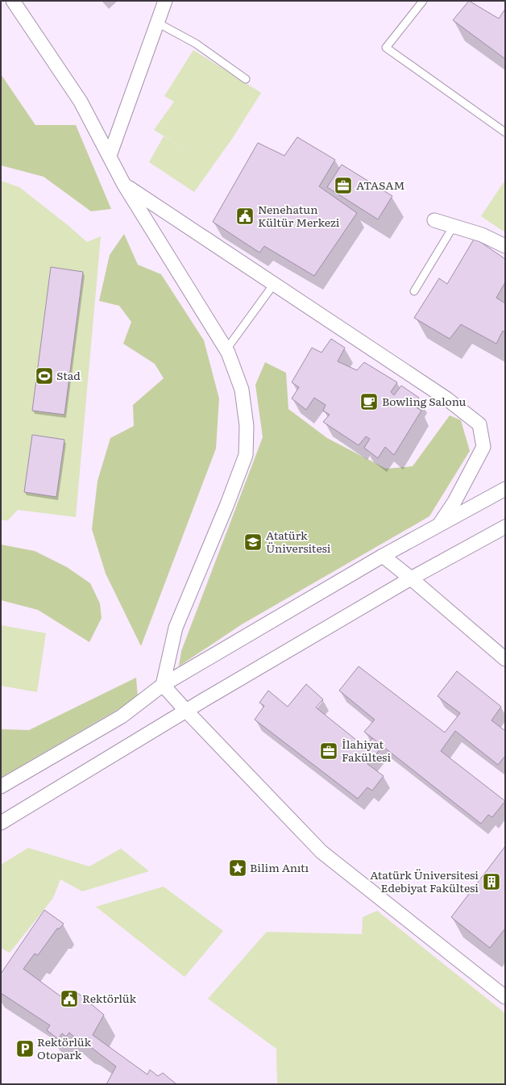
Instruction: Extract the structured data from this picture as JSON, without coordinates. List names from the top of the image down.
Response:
{
  "places": {
    "office": ["ATASAM", "İlahiyat Fakültesi"],
    "public building": ["Nenehatun Kültür Merkezi", "Rektörlük"],
    "sports": ["Stad"],
    "cafe": ["Bowling Salonu"],
    "school or university": ["Atatürk Üniversitesi"],
    "place": ["Bilim Anıtı"],
    "building": ["Atatürk Üniversitesi Edebiyat Fakültesi"],
    "parking": ["Rektörlük Otopark"]
  }
}
